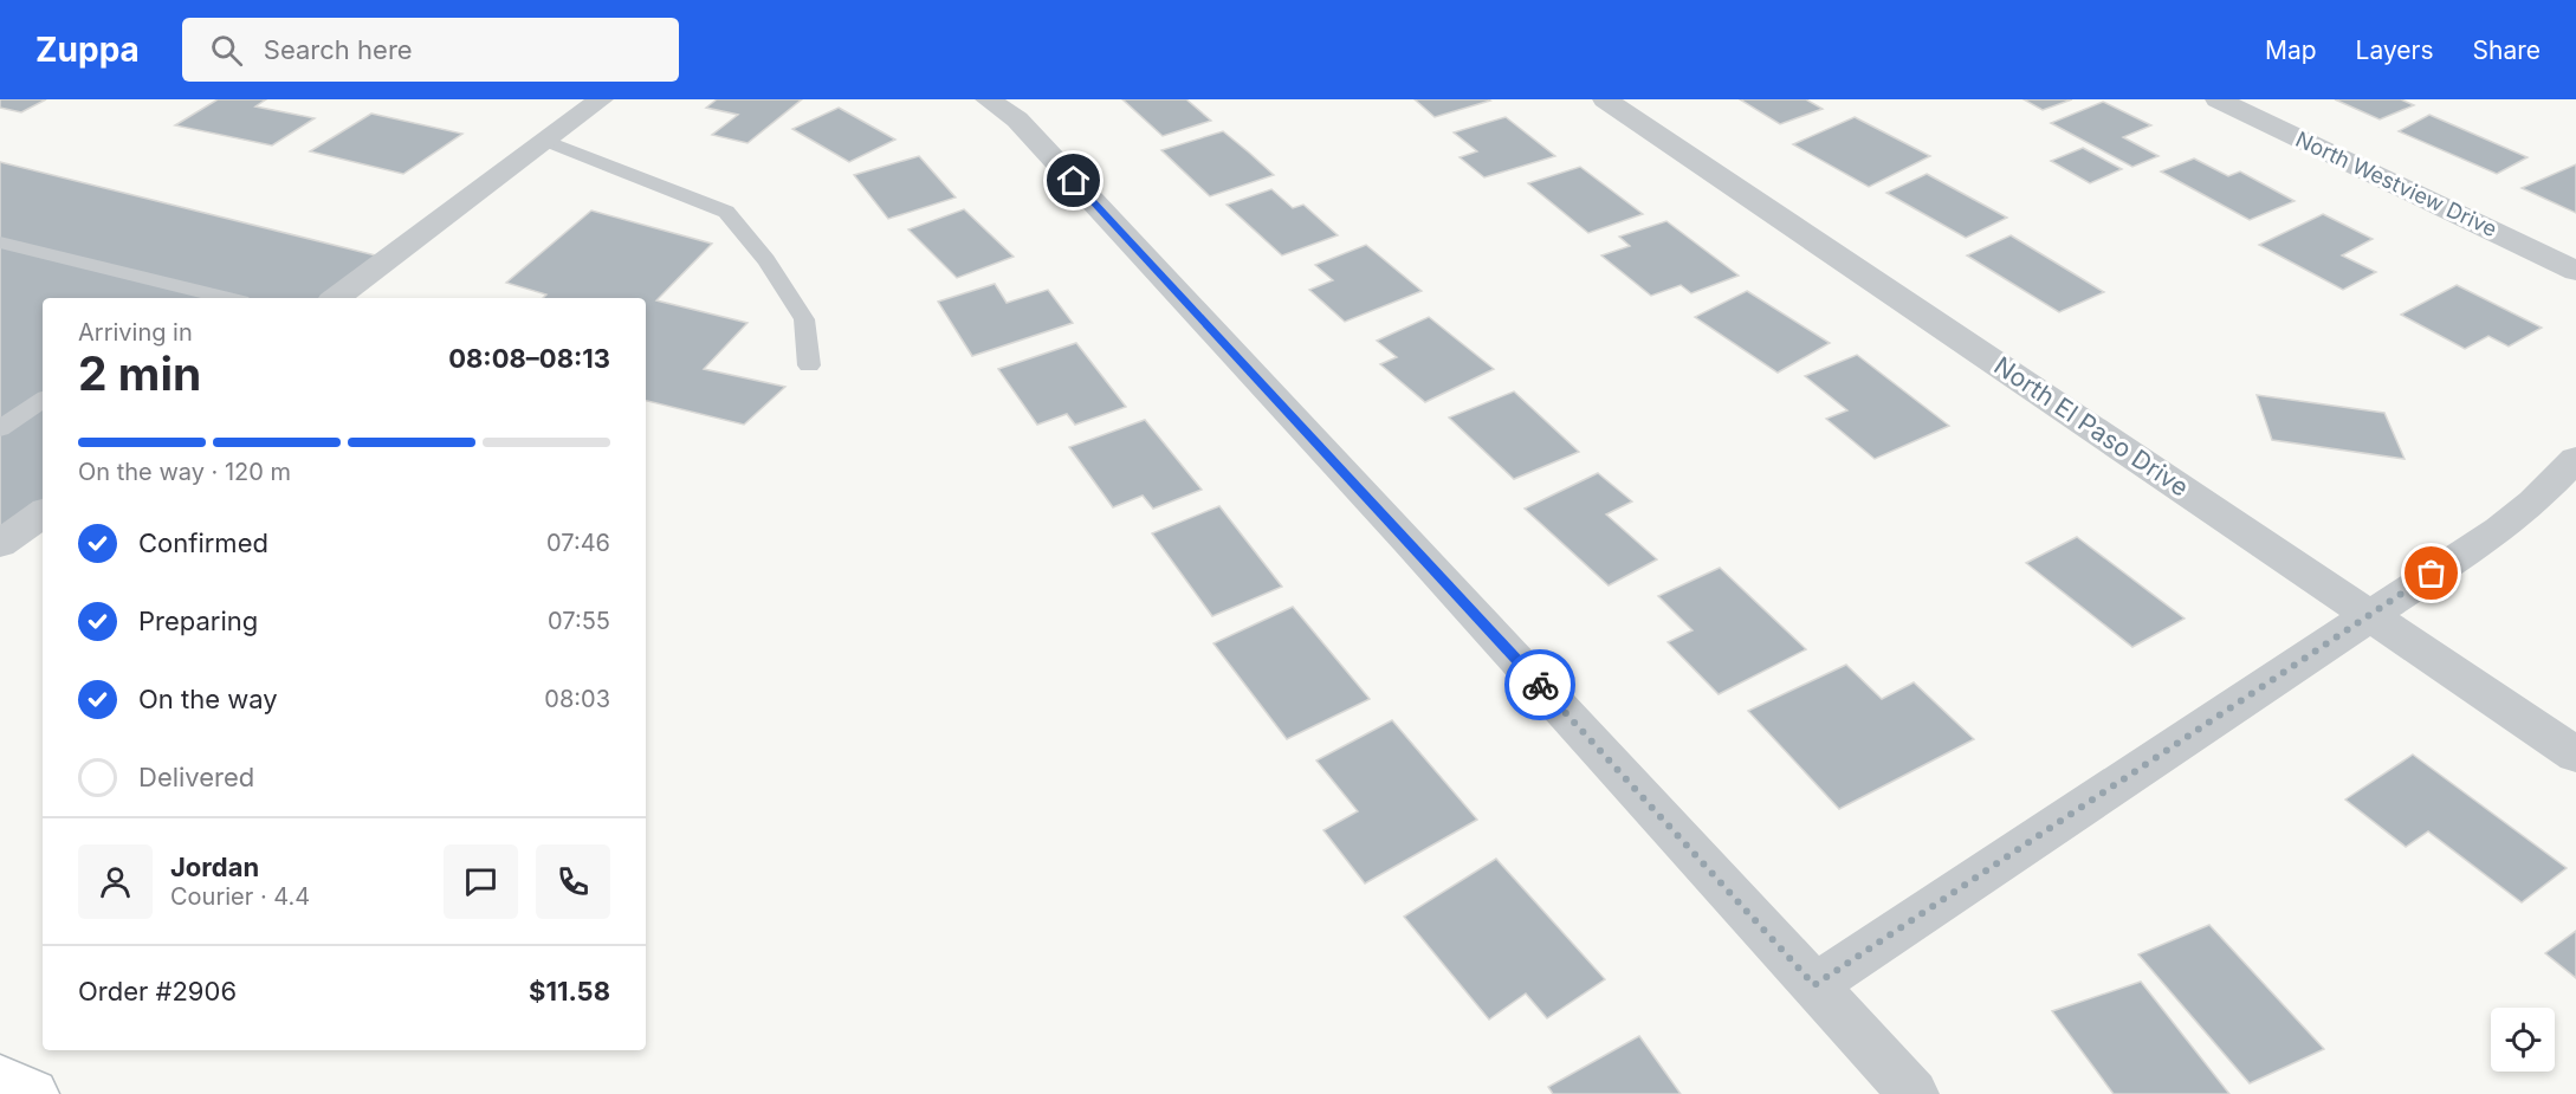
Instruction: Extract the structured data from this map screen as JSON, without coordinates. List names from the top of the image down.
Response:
{
  "streets": {
    "street": ["North Westview Drive", "North El Paso Drive"]
  },
  "page": {
    "header": "Zuppa",
    "search": "Search here",
    "nav": ["Map", "Layers", "Share"],
    "heading": ["2 min", "Arriving in", "08:08–08:13"],
    "panel": [
      "Jordan",
      "Courier · 4.4",
      "Order #2906",
      "$11.58"
    ],
    "bar": "On the way · 120 m",
    "list": [
      ["Confirmed", "07:46"],
      ["Preparing", "07:55"],
      ["On the way", "08:03"],
      "Delivered"
    ]
  }
}
